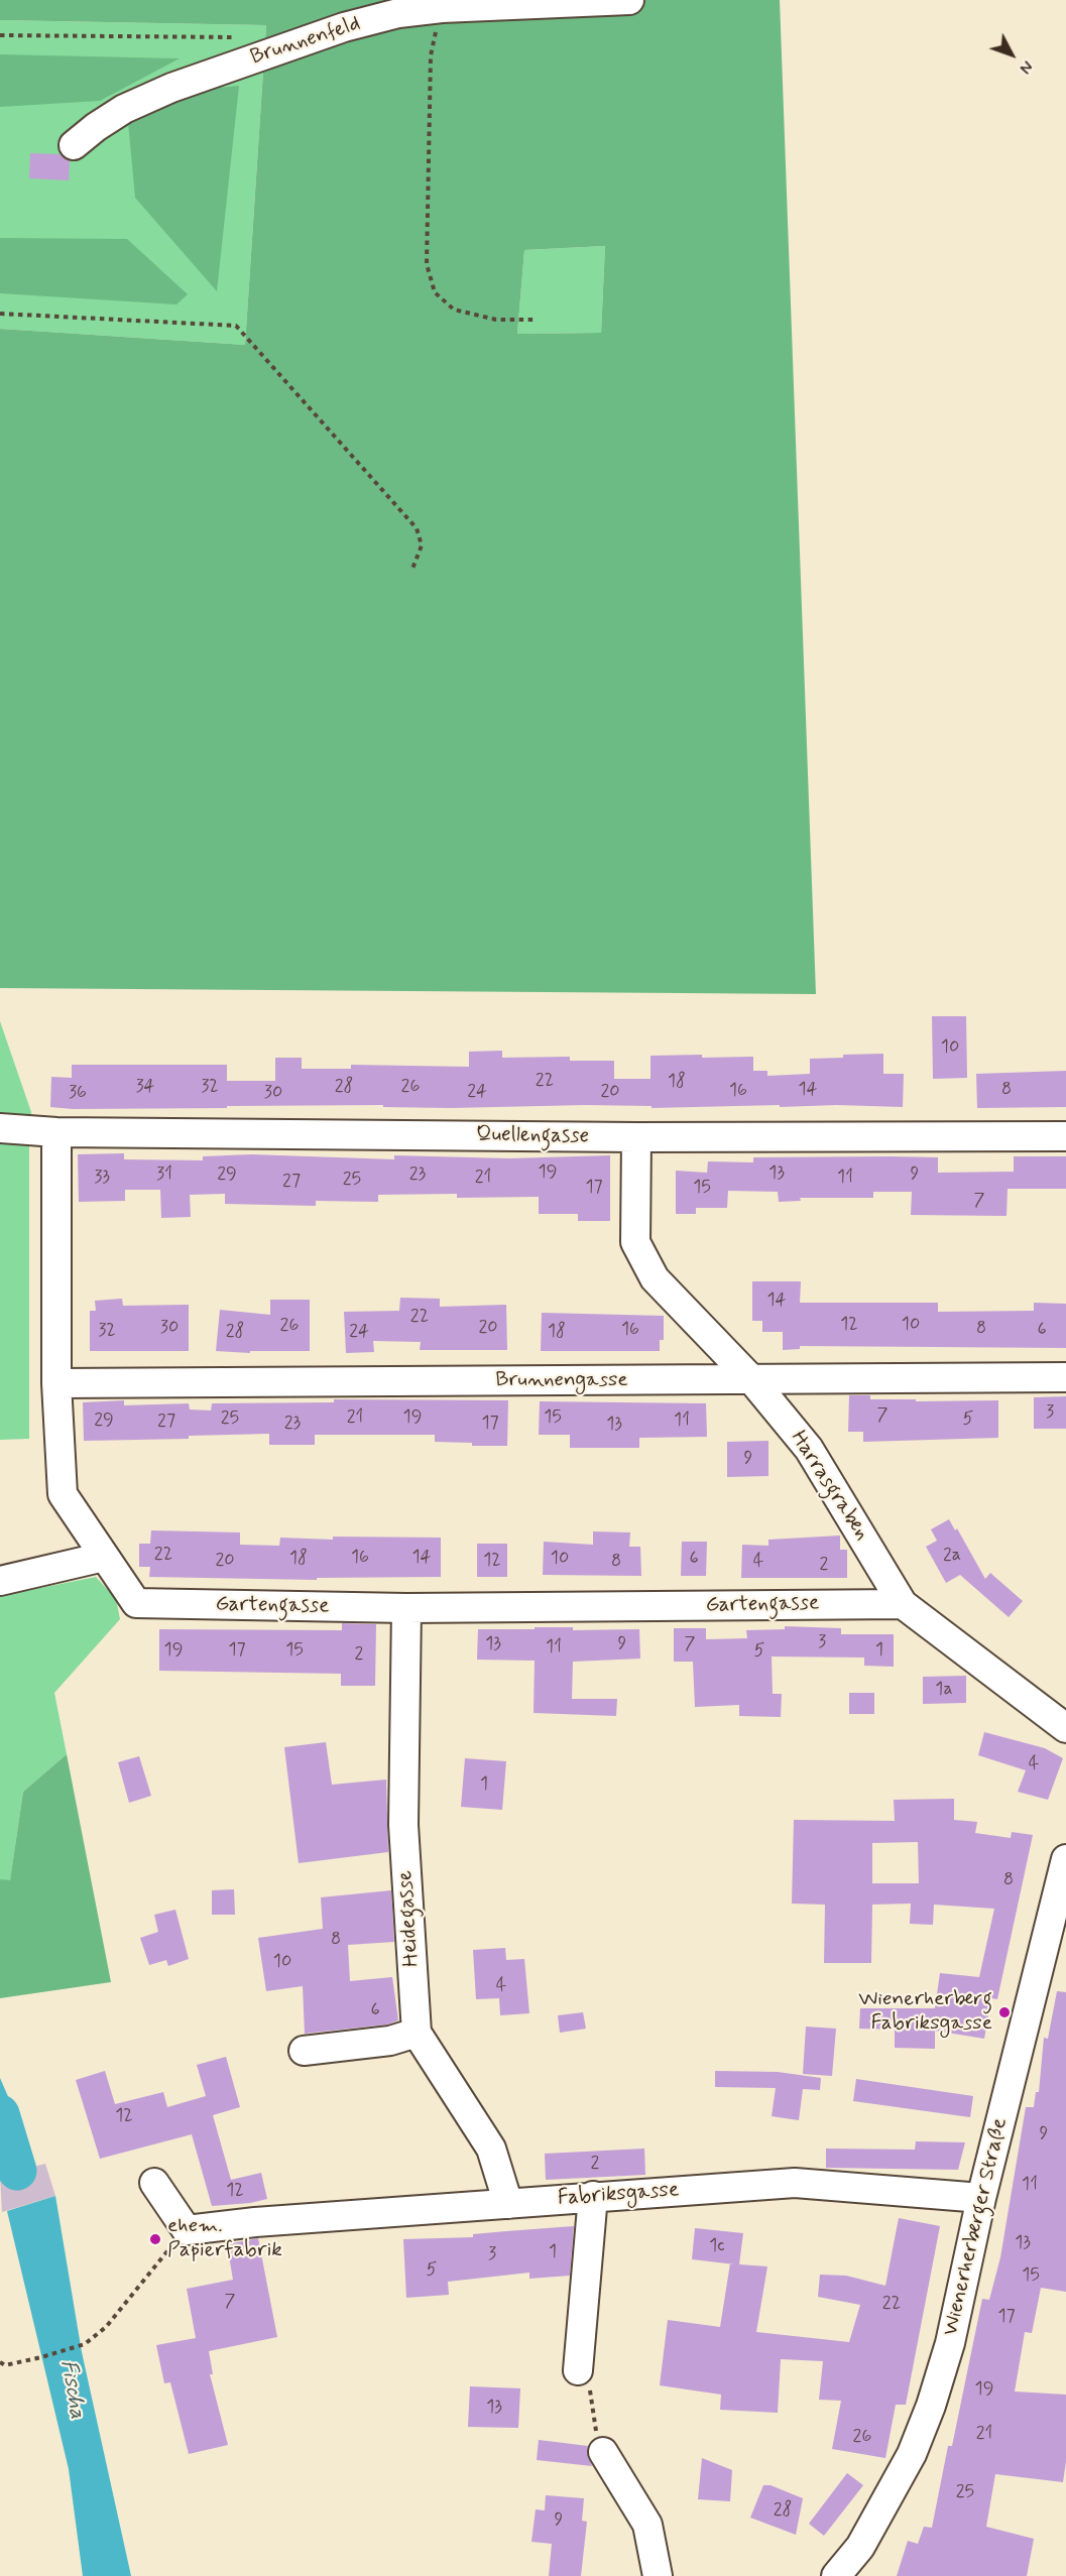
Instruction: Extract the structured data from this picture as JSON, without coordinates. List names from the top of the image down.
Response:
{
  "streets": {
    "street": [
      "Brunnenfeld",
      "Quellengasse",
      "Brunnengasse",
      "Harrasgraben",
      "Gartengasse",
      "Heidegasse",
      "Fabriksgasse",
      "Wienerherberger Straße"
    ]
  },
  "crossings": [
    ["Quellengasse", "Harrasgraben"],
    ["Quellengasse", "Gartengasse"],
    ["Brunnengasse", "Harrasgraben"],
    ["Brunnengasse", "Gartengasse"],
    ["Harrasgraben", "Gartengasse"],
    ["Gartengasse", "Heidegasse"],
    ["Heidegasse", "Fabriksgasse"],
    ["Fabriksgasse", "Wienerherberger Straße"]
  ],
  "water": ["Fischa"],
  "places": ["Wienerherberg Fabriksgasse", "ehem. Papierfabrik"],
  "house_numbers": [
    "10",
    "22",
    "18",
    "34",
    "32",
    "28",
    "26",
    "14",
    "8",
    "16",
    "24",
    "20",
    "36",
    "30",
    "19",
    "13",
    "31",
    "29",
    "23",
    "9",
    "33",
    "21",
    "11",
    "25",
    "27",
    "17",
    "15",
    "7",
    "14",
    "22",
    "12",
    "10",
    "26",
    "30",
    "20",
    "8",
    "16",
    "6",
    "32",
    "28",
    "24",
    "18",
    "3",
    "7",
    "21",
    "19",
    "15",
    "25",
    "5",
    "29",
    "11",
    "27",
    "23",
    "17",
    "13",
    "9",
    "22",
    "2a",
    "16",
    "14",
    "18",
    "10",
    "6",
    "20",
    "12",
    "8",
    "4",
    "2",
    "3",
    "13",
    "9",
    "7",
    "11",
    "19",
    "17",
    "15",
    "1",
    "5",
    "2",
    "1a",
    "4",
    "1",
    "8",
    "8",
    "10",
    "4",
    "6",
    "12",
    "9",
    "2",
    "11",
    "12",
    "13",
    "1c",
    "1",
    "3",
    "5",
    "15",
    "7",
    "22",
    "17",
    "19",
    "13",
    "21",
    "26",
    "25",
    "28",
    "9"
  ],
  "north": "bottom right"
}
